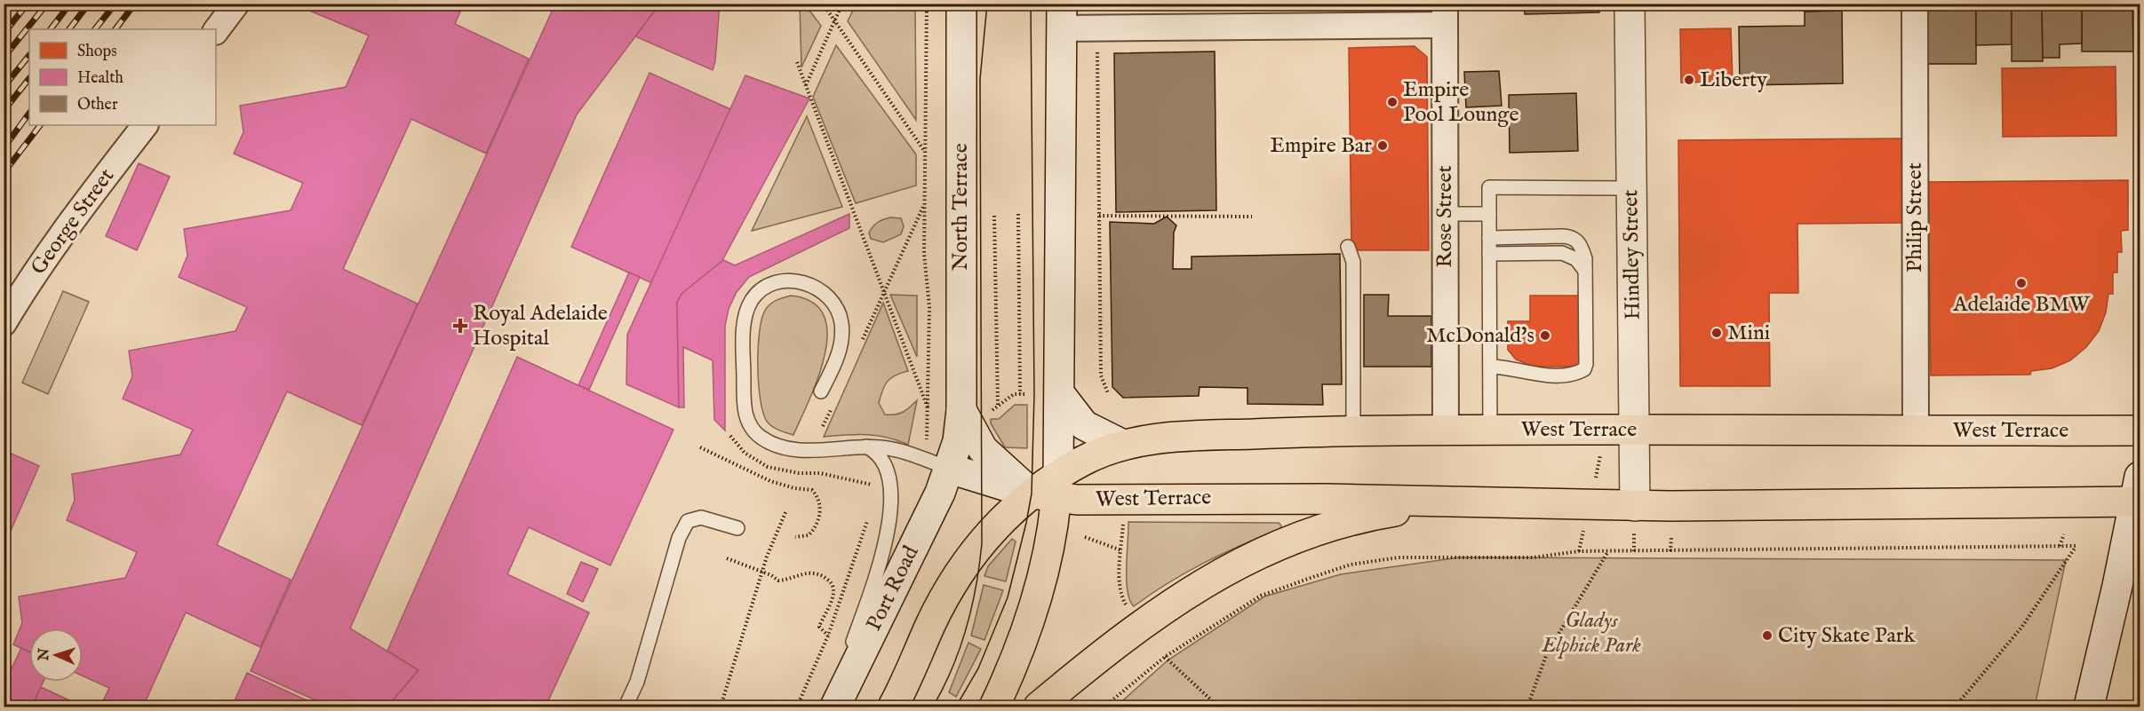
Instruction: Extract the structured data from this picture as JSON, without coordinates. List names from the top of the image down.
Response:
{
  "streets": {
    "main road": [
      "North Terrace",
      "Hindley Street",
      "West Terrace",
      "Port Road"
    ],
    "street": ["Rose Street", "Philip Street", "George Street"]
  },
  "crossings": [
    ["North Terrace", "West Terrace"],
    ["North Terrace", "Port Road"],
    ["Rose Street", "West Terrace"],
    ["Philip Street", "West Terrace"],
    ["Hindley Street", "West Terrace"],
    ["West Terrace", "Port Road"]
  ],
  "parks": ["Gladys Elphick Park"],
  "places": {
    "other": [
      "Liberty",
      "Empire Pool Lounge",
      "Empire Bar",
      "Adelaide BMW",
      "Mini",
      "McDonald's",
      "City Skate Park"
    ],
    "health": ["Royal Adelaide Hospital"]
  },
  "legend": ["Shops", "Health", "Other"],
  "north": "left"
}
